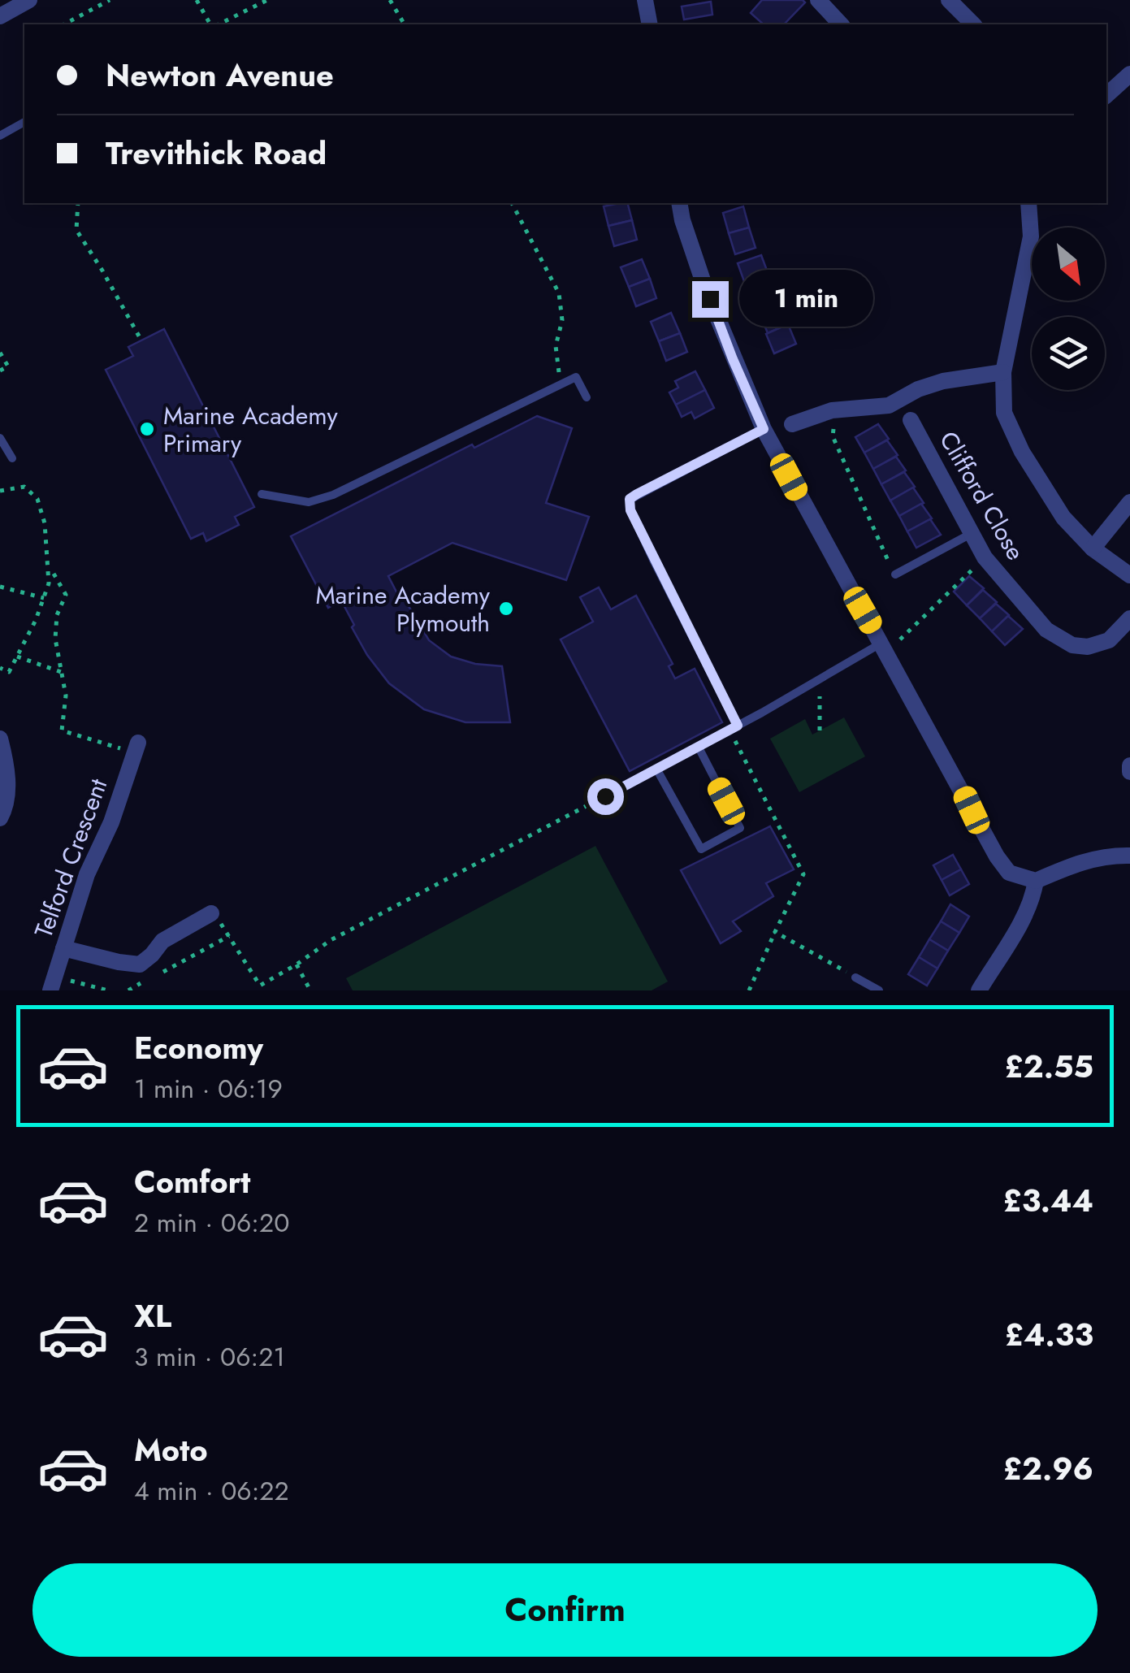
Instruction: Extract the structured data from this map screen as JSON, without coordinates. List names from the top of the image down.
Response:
{
  "streets": {
    "street": ["Clifford Close", "Telford Crescent"]
  },
  "places": ["Marine Academy Primary", "Marine Academy Plymouth"],
  "north": "bottom right",
  "page": {
    "banner": ["Newton Avenue", "Trevithick Road"],
    "bubble": "1 min",
    "list": [
      {
        "name": "Economy",
        "note": "1 min · 06:19",
        "value": "£2.55"
      },
      {
        "name": "Comfort",
        "note": "2 min · 06:20",
        "value": "£3.44"
      },
      {
        "name": "XL",
        "note": "3 min · 06:21",
        "value": "£4.33"
      },
      {
        "name": "Moto",
        "note": "4 min · 06:22",
        "value": "£2.96"
      }
    ],
    "buttons": "Confirm"
  }
}
